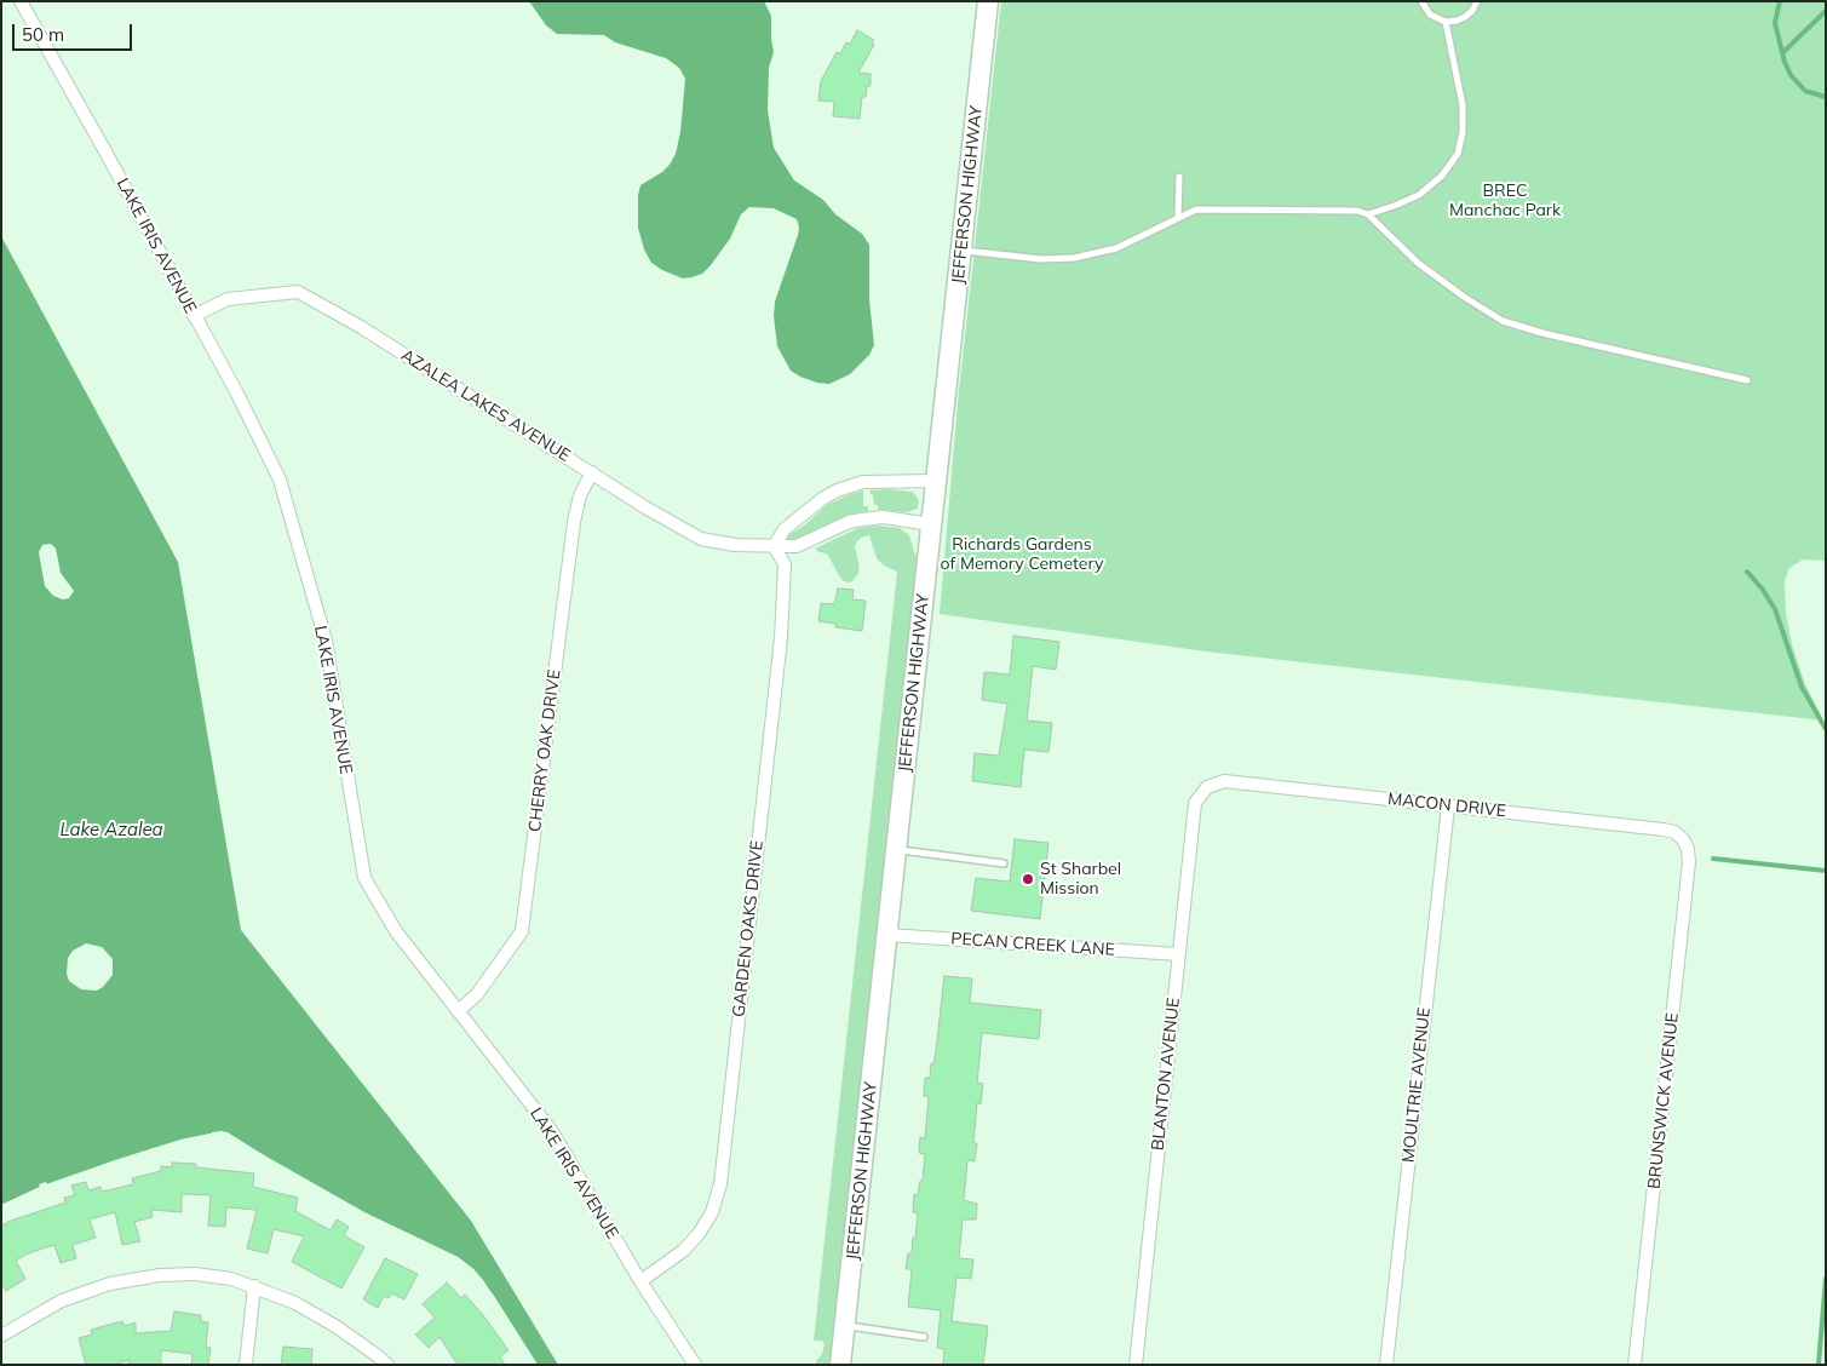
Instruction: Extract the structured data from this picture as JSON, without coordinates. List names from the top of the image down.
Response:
{
  "streets": {
    "main road": ["JEFFERSON HIGHWAY"],
    "street": [
      "LAKE IRIS AVENUE",
      "AZALEA LAKES AVENUE",
      "CHERRY OAK DRIVE",
      "MACON DRIVE",
      "GARDEN OAKS DRIVE",
      "PECAN CREEK LANE",
      "BLANTON AVENUE",
      "MOULTRIE AVENUE",
      "BRUNSWICK AVENUE"
    ]
  },
  "crossings": [
    ["JEFFERSON HIGHWAY", "AZALEA LAKES AVENUE"],
    ["JEFFERSON HIGHWAY", "PECAN CREEK LANE"],
    ["LAKE IRIS AVENUE", "AZALEA LAKES AVENUE"],
    ["LAKE IRIS AVENUE", "CHERRY OAK DRIVE"],
    ["LAKE IRIS AVENUE", "GARDEN OAKS DRIVE"],
    ["AZALEA LAKES AVENUE", "CHERRY OAK DRIVE"],
    ["AZALEA LAKES AVENUE", "GARDEN OAKS DRIVE"],
    ["MACON DRIVE", "BLANTON AVENUE"],
    ["MACON DRIVE", "MOULTRIE AVENUE"],
    ["MACON DRIVE", "BRUNSWICK AVENUE"],
    ["PECAN CREEK LANE", "BLANTON AVENUE"]
  ],
  "water": ["Lake Azalea"],
  "parks": ["BREC Manchac Park", "Richards Gardens of Memory Cemetery"],
  "places": ["St Sharbel Mission"],
  "scale_bar": "50 m"
}
